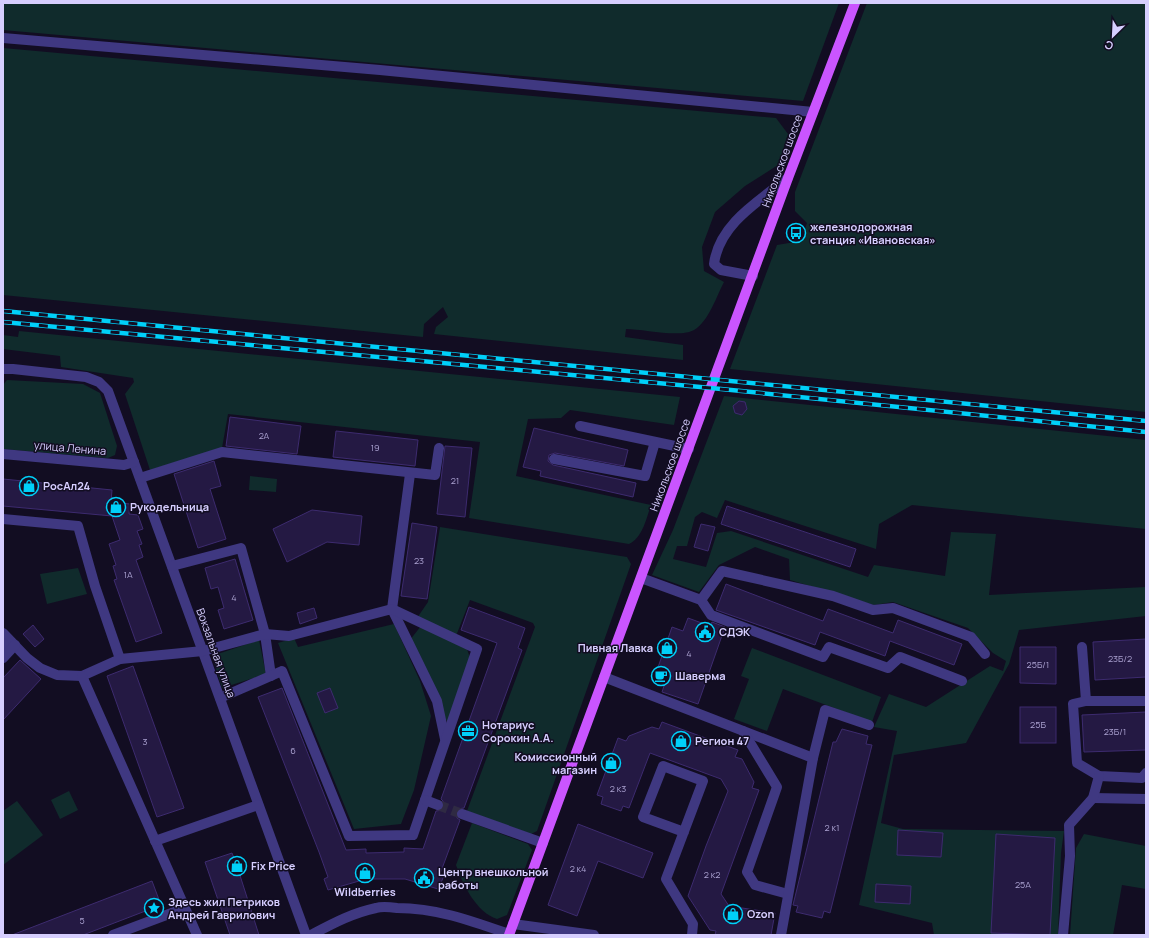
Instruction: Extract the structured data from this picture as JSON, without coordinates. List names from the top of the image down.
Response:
{
  "streets": {
    "main road": ["Никольское шоссе"],
    "street": ["улица Ленина", "Вокзальная улица"]
  },
  "crossings": [
    ["улица Ленина", "Вокзальная улица"]
  ],
  "places": {
    "bus stop": ["железнодорожная станция «Ивановская»"],
    "shop": [
      "РосАл24",
      "Рукодельница",
      "Пивная Лавка",
      "Регион 47",
      "Комиссионный магазин",
      "Fix Price",
      "Wildberries",
      "Ozon"
    ],
    "public building": ["СДЭК", "Центр внешкольной работы"],
    "cafe": ["Шаверма"],
    "office": ["Нотариус Сорокин А.А."],
    "place": ["Здесь жил Петриков Андрей Гаврилович"]
  },
  "house_numbers": [
    "2А",
    "19",
    "21",
    "23",
    "1А",
    "4",
    "4",
    "23Б/2",
    "25Б/1",
    "25Б",
    "23Б/1",
    "3",
    "6",
    "2 к3",
    "2 к1",
    "2 к4",
    "2 к2",
    "25А",
    "5"
  ],
  "north": "bottom left"
}
